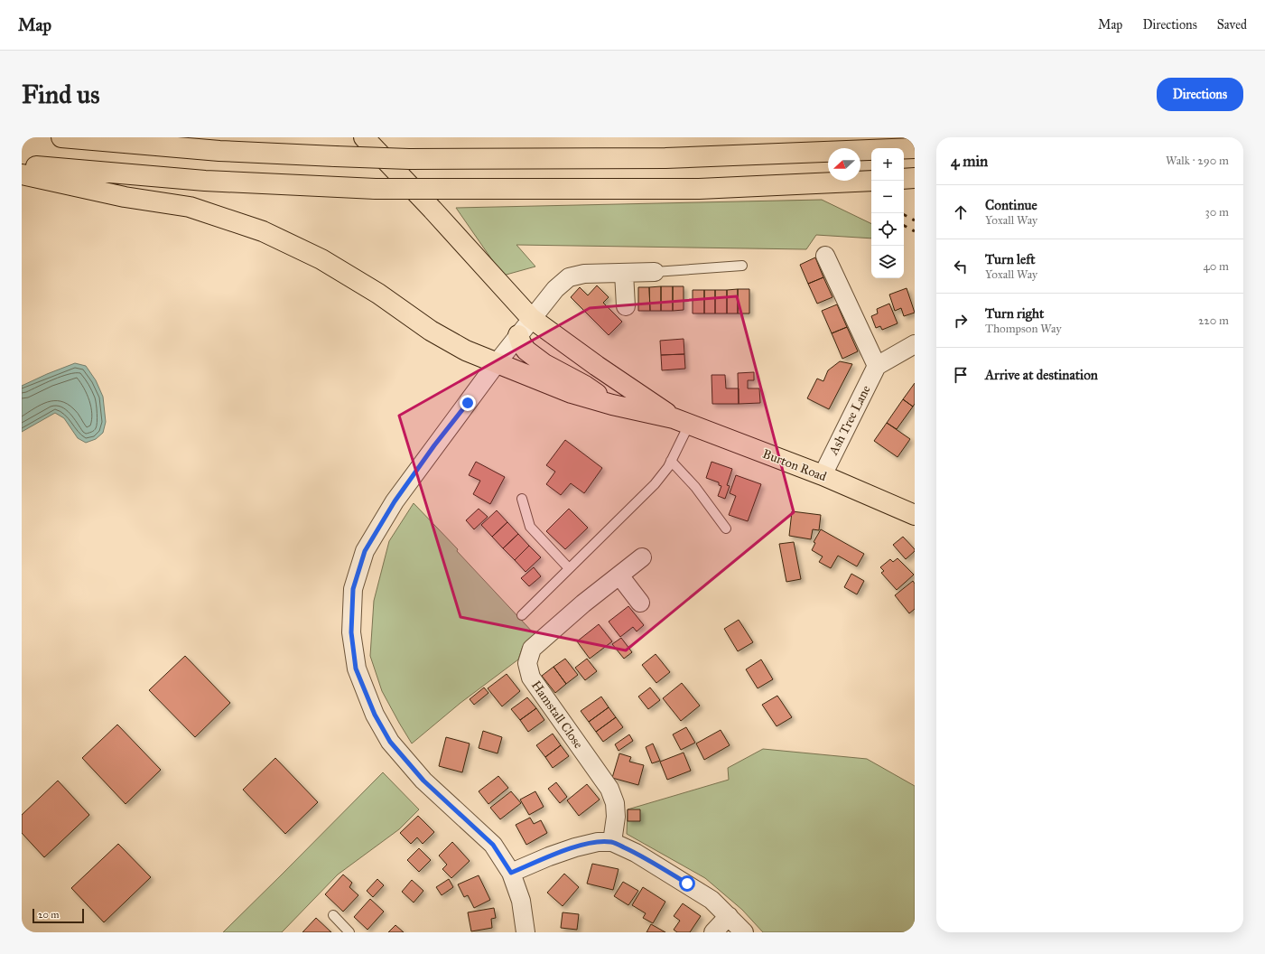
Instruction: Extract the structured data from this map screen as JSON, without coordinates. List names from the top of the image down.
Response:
{
  "streets": {
    "highway": ["Burton Road"],
    "street": ["Ash Tree Lane", "Hamstall Close"]
  },
  "crossings": [
    ["Ash Tree Lane", "Burton Road"]
  ],
  "scale_bar": "20 m",
  "north": "left",
  "page": {
    "header": "Map",
    "nav": ["Map", "Directions", "Saved"],
    "buttons": "Directions",
    "title": "Find us",
    "heading": ["4 min", "Walk · 290 m"],
    "map_buttons": ["+", "−"],
    "list": [
      ["Continue", "Yoxall Way", "30 m"],
      ["Turn left", "Yoxall Way", "40 m"],
      ["Turn right", "Thompson Way", "220 m"],
      "Arrive at destination"
    ],
    "scale": "20 m"
  }
}
